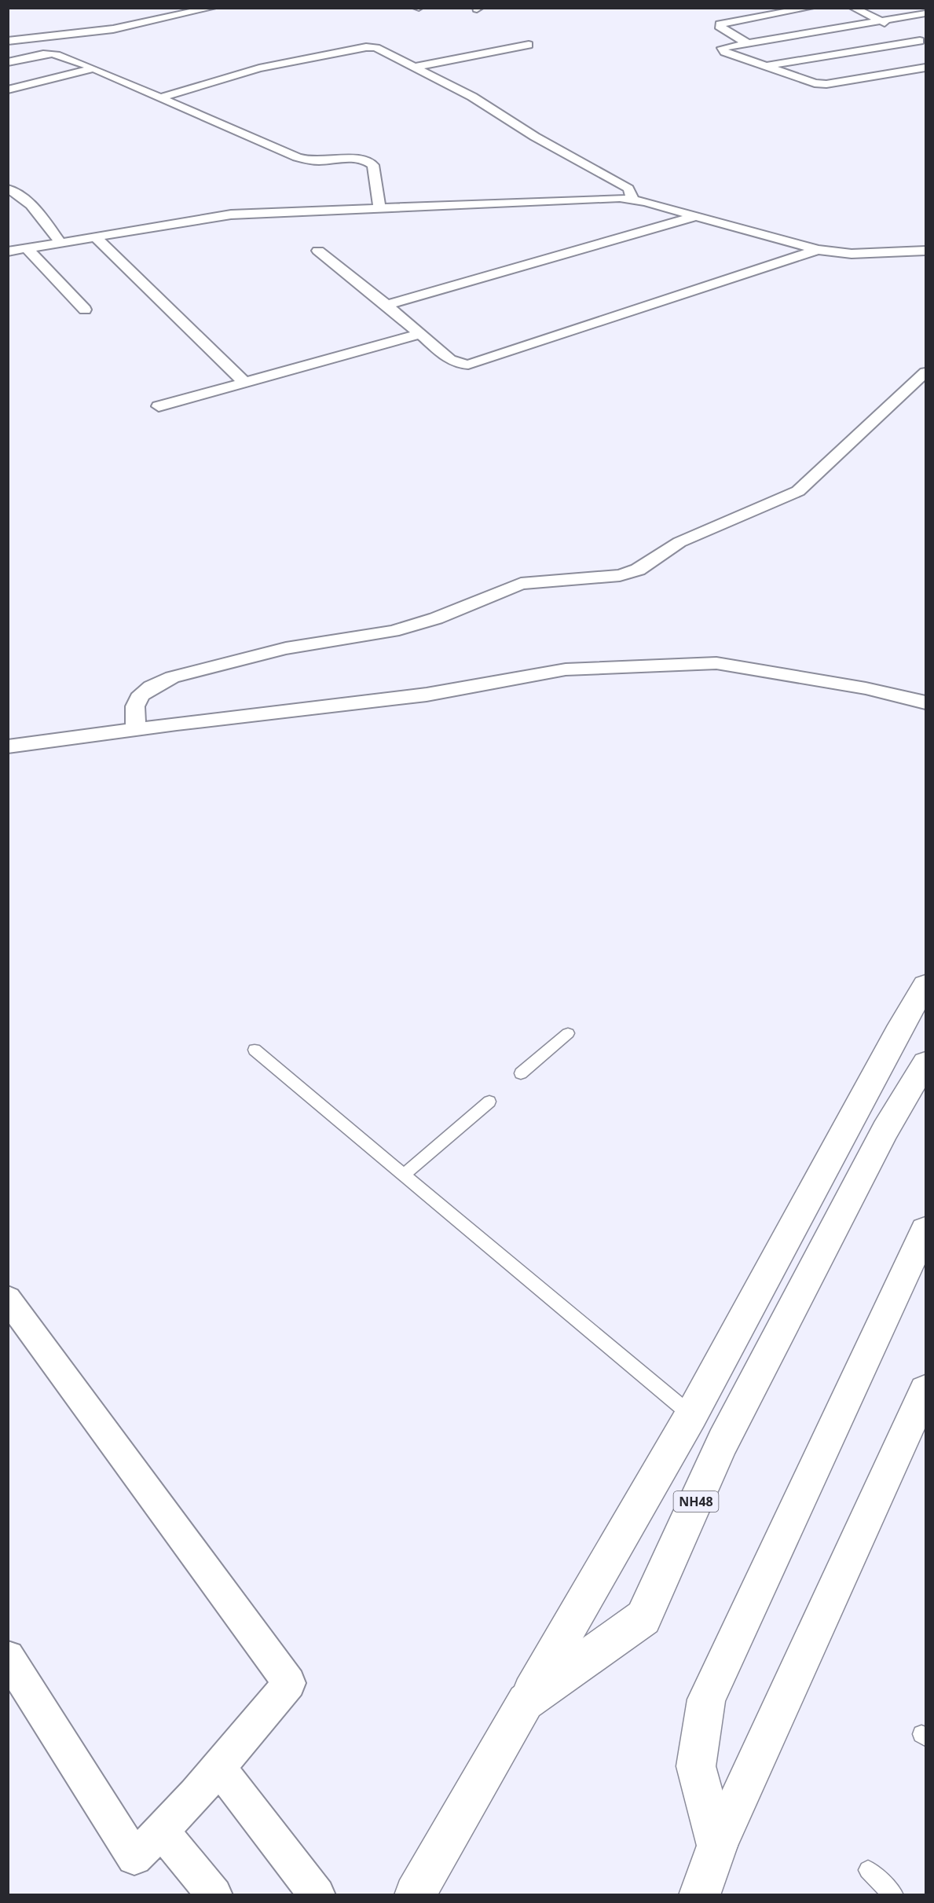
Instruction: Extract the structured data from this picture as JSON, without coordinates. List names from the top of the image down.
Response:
{
  "streets": {
    "main road": ["NH48"]
  }
}
